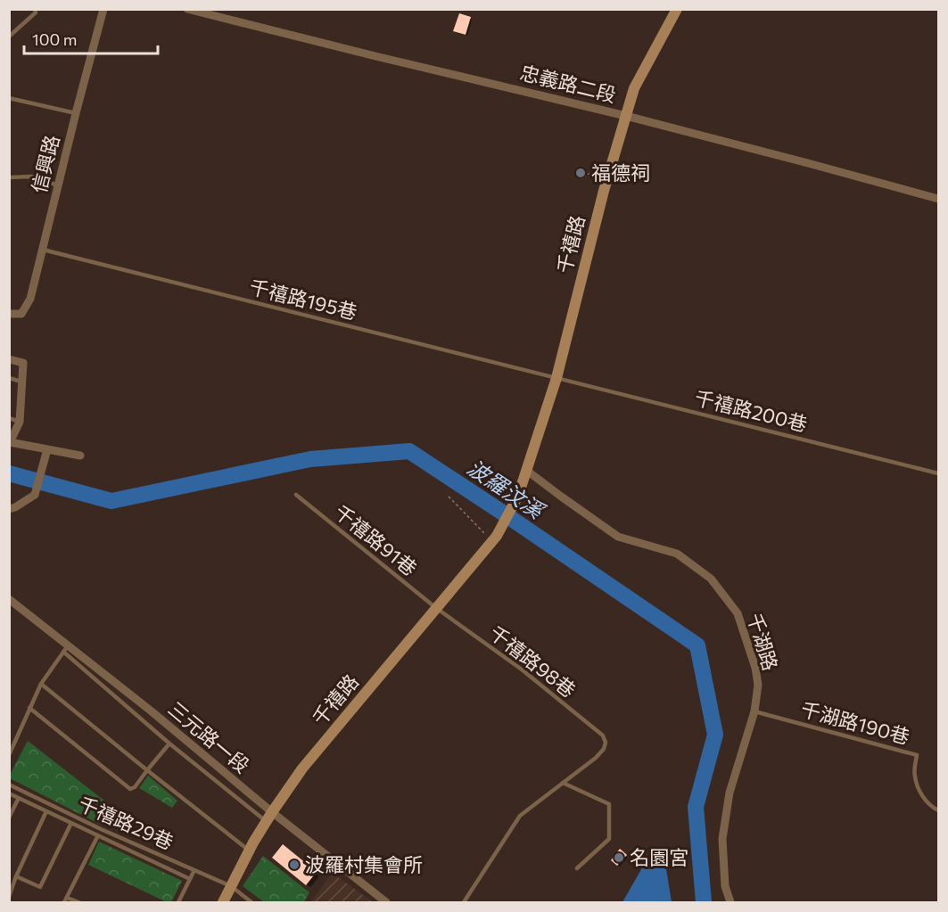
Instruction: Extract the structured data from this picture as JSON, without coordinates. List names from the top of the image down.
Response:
{
  "streets": {
    "street": [
      "忠義路二段",
      "信興路",
      "千禧路",
      "千湖路",
      "三元路一段"
    ],
    "lane": [
      "千禧路195巷",
      "千禧路200巷",
      "千禧路91巷",
      "千禧路98巷",
      "千湖路190巷",
      "千禧路29巷"
    ]
  },
  "crossings": [
    ["忠義路二段", "千禧路"],
    ["信興路", "千禧路195巷"],
    ["千禧路", "千禧路195巷"],
    ["千禧路", "千禧路200巷"],
    ["千禧路", "千禧路91巷"],
    ["千禧路", "千湖路"],
    ["千禧路", "千禧路98巷"],
    ["千禧路", "三元路一段"],
    ["千禧路", "千禧路29巷"],
    ["千禧路195巷", "千禧路200巷"],
    ["千禧路91巷", "千禧路98巷"],
    ["千湖路", "千湖路190巷"]
  ],
  "water": ["波羅汶溪"],
  "places": ["福德祠", "名園宮", "波羅村集會所"],
  "scale_bar": "100 m"
}
